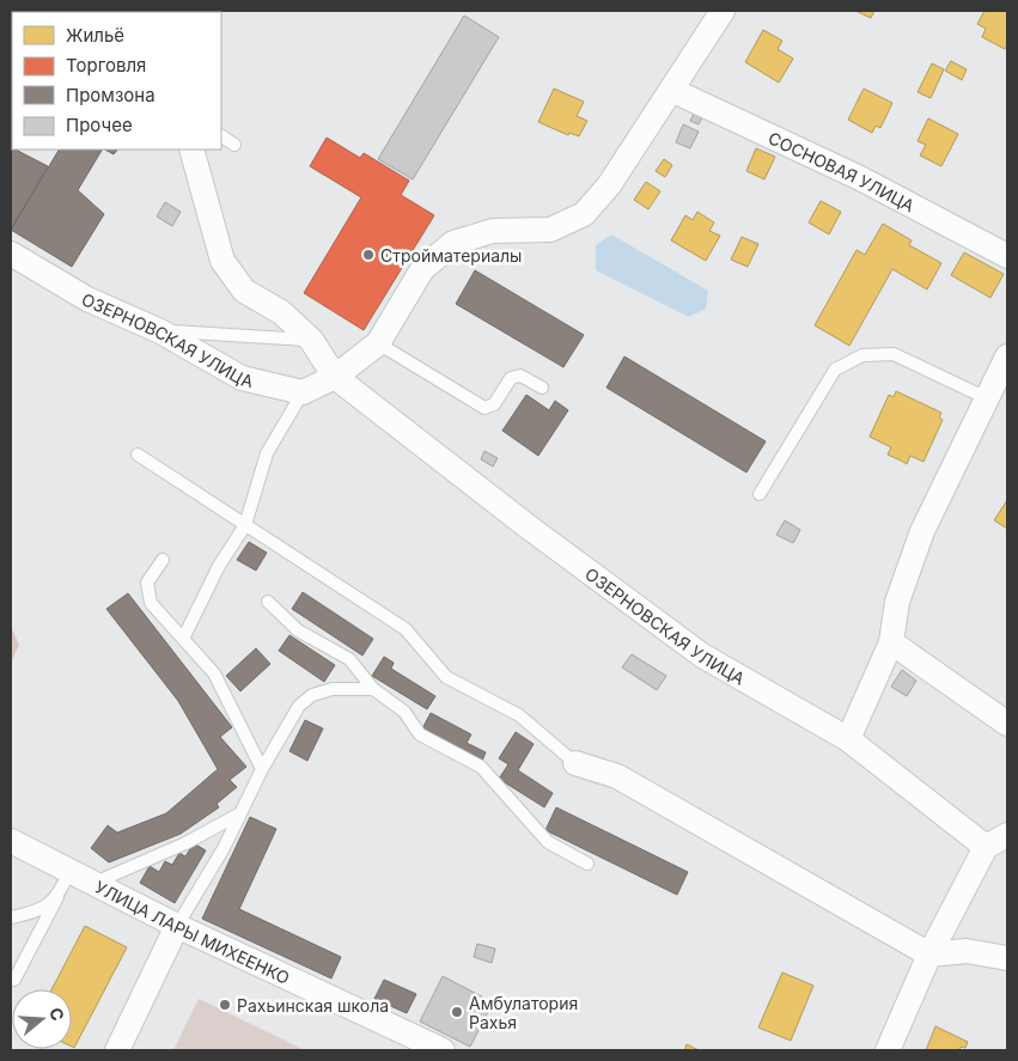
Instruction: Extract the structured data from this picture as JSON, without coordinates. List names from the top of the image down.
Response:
{
  "streets": {
    "street": ["СОСНОВАЯ УЛИЦА", "ОЗЕРНОВСКАЯ УЛИЦА", "УЛИЦА ЛАРЫ МИХЕЕНКО"]
  },
  "places": ["Стройматериалы", "Рахьинская школа", "Амбулатория Рахья"],
  "legend": [
    "Жильё",
    "Торговля",
    "Промзона",
    "Прочее"
  ],
  "north": "right"
}
